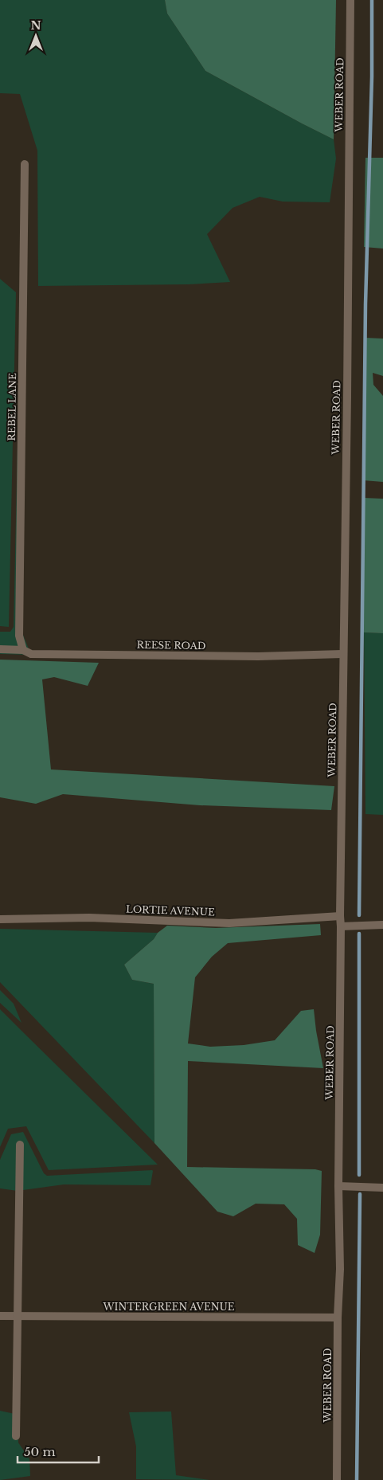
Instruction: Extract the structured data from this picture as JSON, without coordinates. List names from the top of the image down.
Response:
{
  "streets": {
    "street": [
      "WEBER ROAD",
      "REBEL LANE",
      "REESE ROAD",
      "LORTIE AVENUE",
      "WINTERGREEN AVENUE"
    ]
  },
  "crossings": [
    ["WEBER ROAD", "REESE ROAD"],
    ["WEBER ROAD", "LORTIE AVENUE"],
    ["WEBER ROAD", "WINTERGREEN AVENUE"],
    ["REBEL LANE", "REESE ROAD"]
  ],
  "scale_bar": "50 m",
  "north": "top"
}
